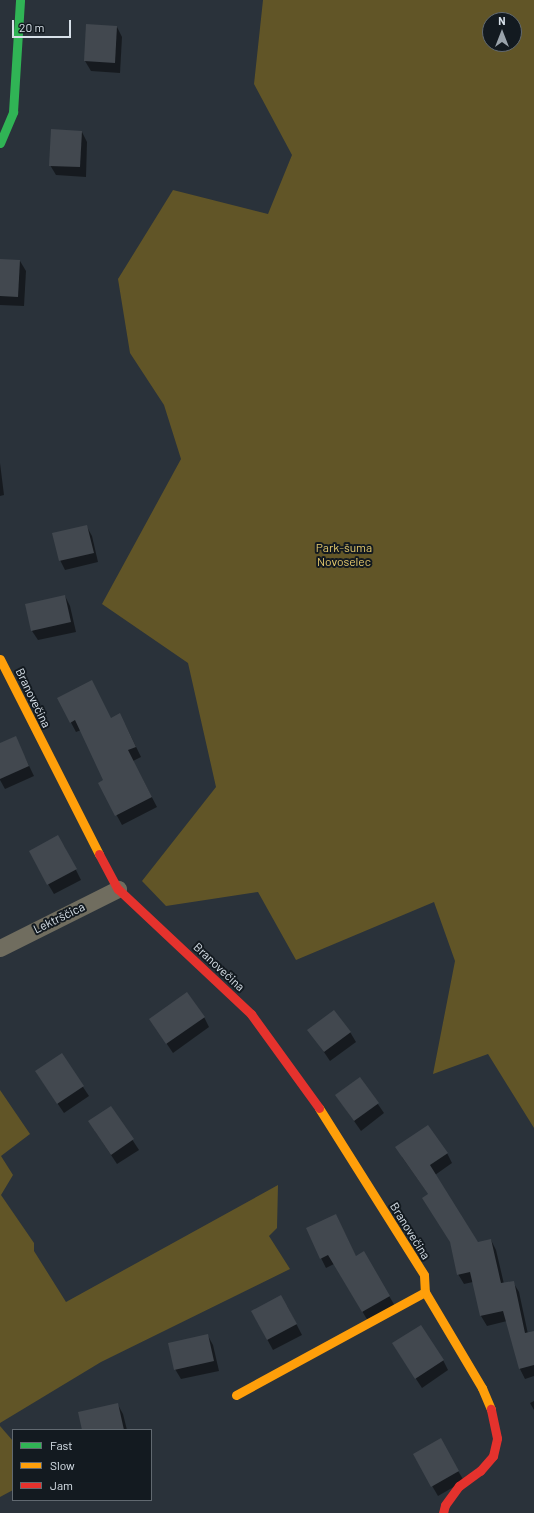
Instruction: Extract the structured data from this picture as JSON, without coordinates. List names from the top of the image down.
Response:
{
  "streets": {
    "street": ["Branovečina", "Lektrščica"]
  },
  "crossings": [
    ["Branovečina", "Lektrščica"]
  ],
  "parks": ["Park-šuma Novoselec"],
  "legend": ["Fast", "Slow", "Jam"],
  "scale_bar": "20 m",
  "north": "top"
}
